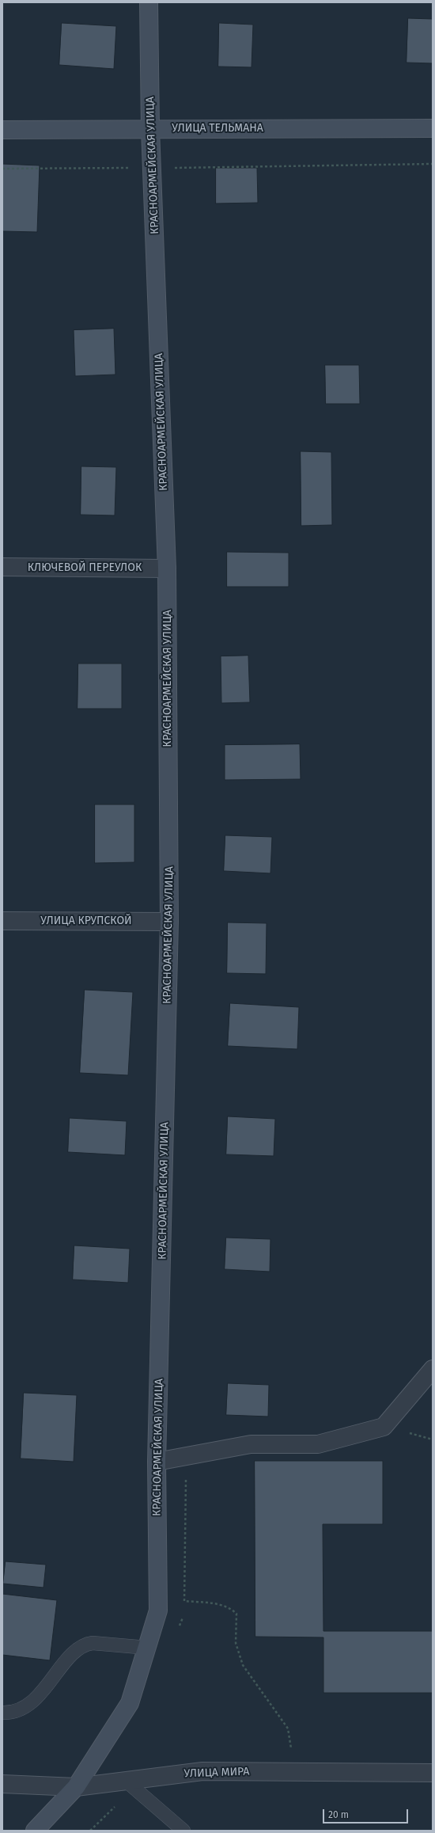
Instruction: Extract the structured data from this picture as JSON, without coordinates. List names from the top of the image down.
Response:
{
  "streets": {
    "street": [
      "УЛИЦА ТЕЛЬМАНА",
      "КРАСНОАРМЕЙСКАЯ УЛИЦА",
      "КЛЮЧЕВОЙ ПЕРЕУЛОК",
      "УЛИЦА КРУПСКОЙ",
      "УЛИЦА МИРА"
    ]
  },
  "crossings": [
    ["УЛИЦА ТЕЛЬМАНА", "КРАСНОАРМЕЙСКАЯ УЛИЦА"],
    ["КРАСНОАРМЕЙСКАЯ УЛИЦА", "КЛЮЧЕВОЙ ПЕРЕУЛОК"],
    ["КРАСНОАРМЕЙСКАЯ УЛИЦА", "УЛИЦА КРУПСКОЙ"],
    ["КРАСНОАРМЕЙСКАЯ УЛИЦА", "УЛИЦА МИРА"]
  ],
  "scale_bar": "20 m"
}
